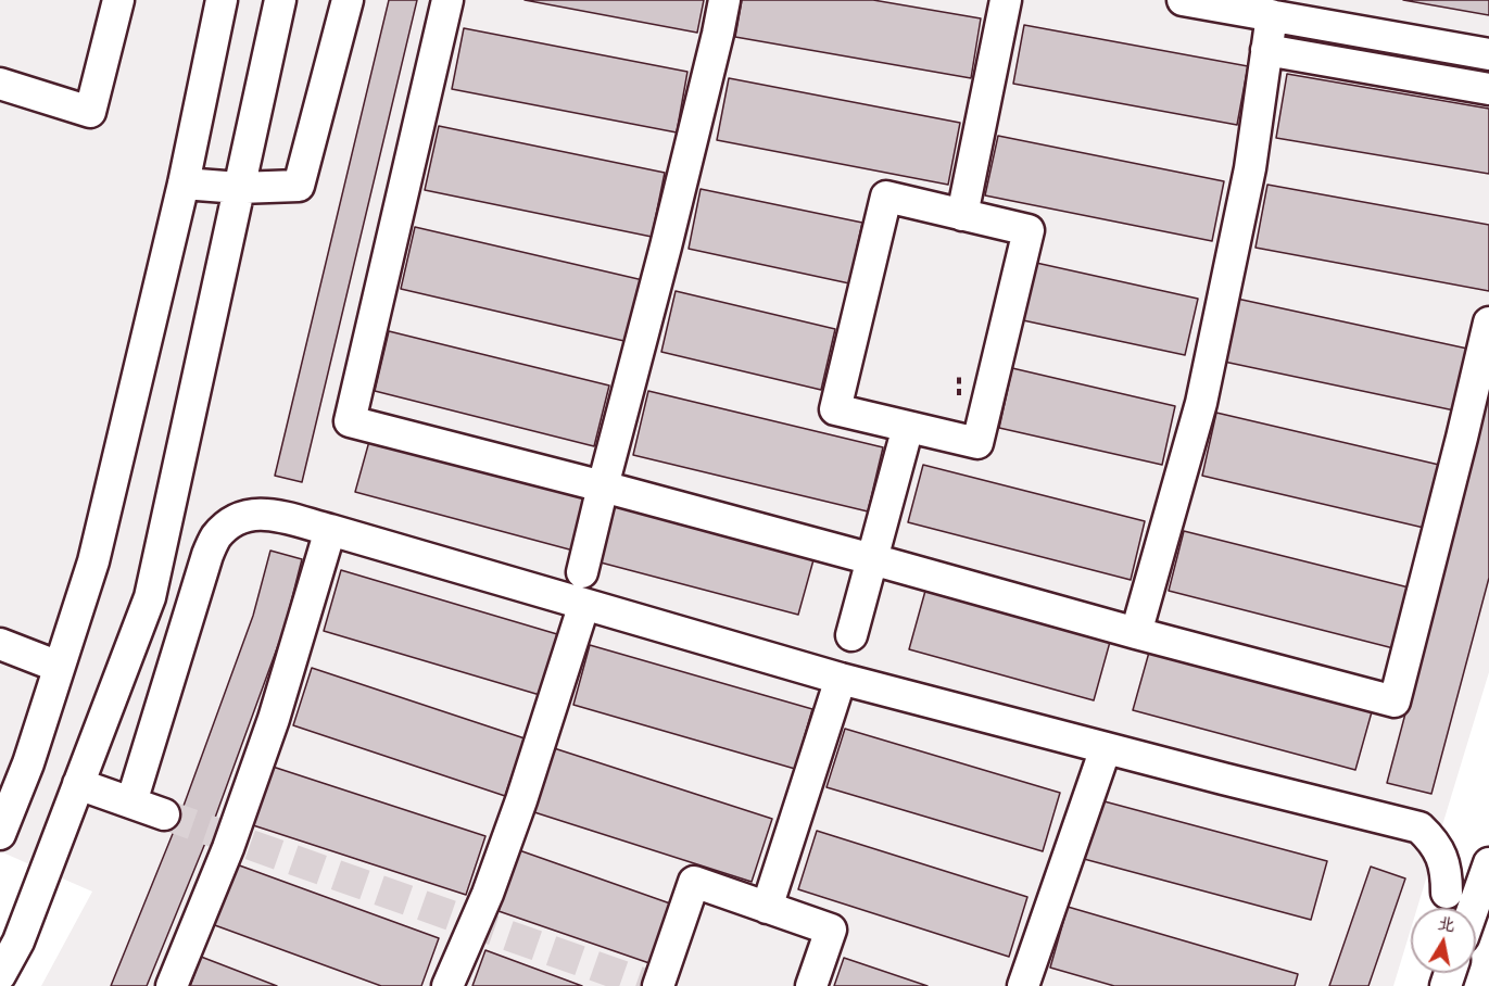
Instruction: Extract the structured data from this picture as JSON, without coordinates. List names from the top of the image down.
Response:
{
  "north": "top"
}
